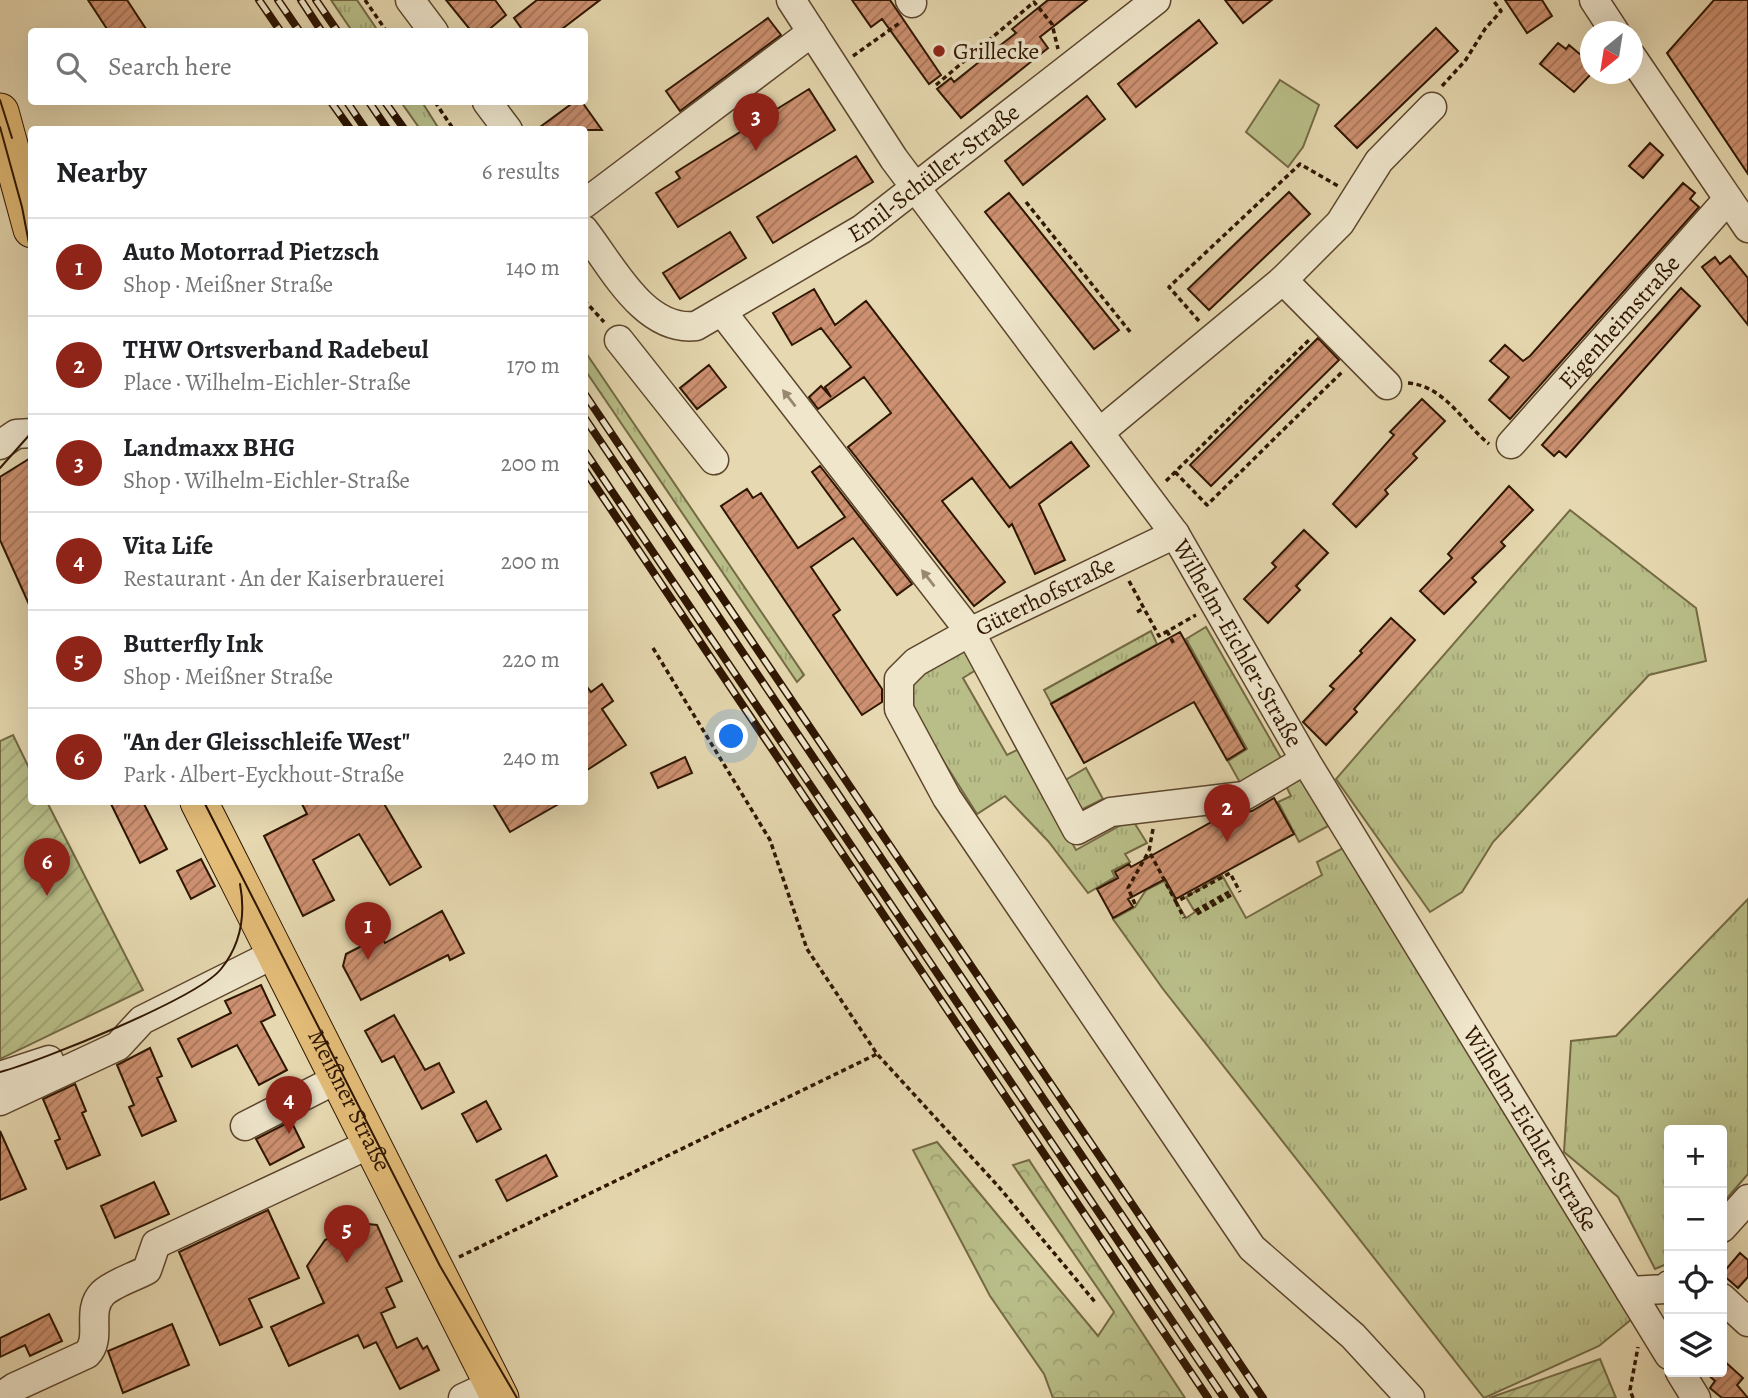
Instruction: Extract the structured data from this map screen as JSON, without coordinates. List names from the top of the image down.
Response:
{
  "streets": {
    "main road": ["Meißner Straße"],
    "street": [
      "Emil-Schüller-Straße",
      "Eigenheimstraße",
      "Güterhofstraße",
      "Wilhelm-Eichler-Straße"
    ]
  },
  "crossings": [
    ["Emil-Schüller-Straße", "Wilhelm-Eichler-Straße"],
    ["Güterhofstraße", "Wilhelm-Eichler-Straße"]
  ],
  "places": ["Grillecke"],
  "north": "bottom left",
  "page": {
    "search": "Search here",
    "pins": [
      "3",
      "2",
      "6",
      "1",
      "4",
      "5"
    ],
    "heading": ["Nearby", "6 results"],
    "list": [
      {
        "mark": "1",
        "name": "Auto Motorrad Pietzsch",
        "note": "Shop · Meißner Straße",
        "value": "140 m"
      },
      {
        "mark": "2",
        "name": "THW Ortsverband Radebeul",
        "note": "Place · Wilhelm-Eichler-Straße",
        "value": "170 m"
      },
      {
        "mark": "3",
        "name": "Landmaxx BHG",
        "note": "Shop · Wilhelm-Eichler-Straße",
        "value": "200 m"
      },
      {
        "mark": "4",
        "name": "Vita Life",
        "note": "Restaurant · An der Kaiserbrauerei",
        "value": "200 m"
      },
      {
        "mark": "5",
        "name": "Butterfly Ink",
        "note": "Shop · Meißner Straße",
        "value": "220 m"
      },
      {
        "mark": "6",
        "name": "\"An der Gleisschleife West\"",
        "note": "Park · Albert-Eyckhout-Straße",
        "value": "240 m"
      }
    ],
    "map_buttons": ["+", "−"]
  }
}
